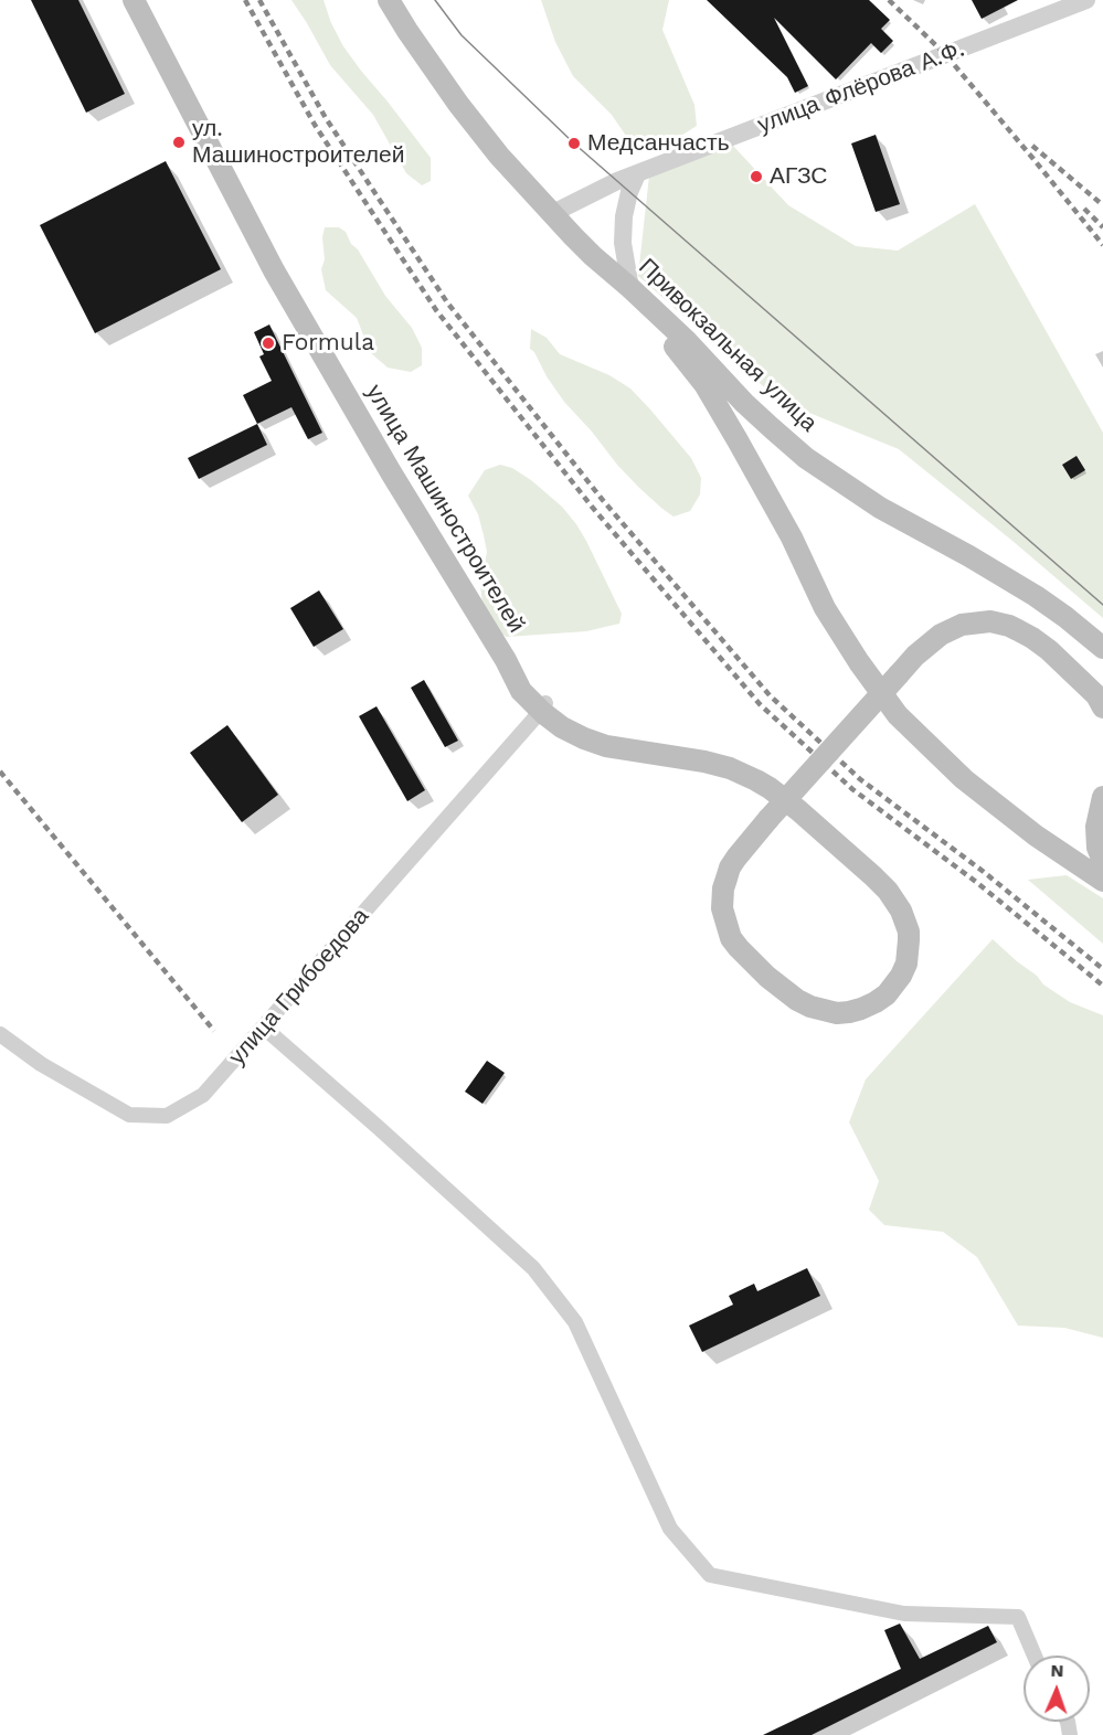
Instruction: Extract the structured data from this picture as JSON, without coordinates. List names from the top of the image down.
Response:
{
  "streets": {
    "main road": ["Привокзальная улица", "улица Машиностроителей"],
    "street": ["улица Флёрова А.Ф.", "улица Грибоедова"]
  },
  "crossings": [
    ["улица Флёрова А.Ф.", "Привокзальная улица"],
    ["улица Машиностроителей", "улица Грибоедова"]
  ],
  "places": [
    "ул. Машиностроителей",
    "Медсанчасть",
    "АГЗС",
    "Formula"
  ],
  "north": "top"
}
